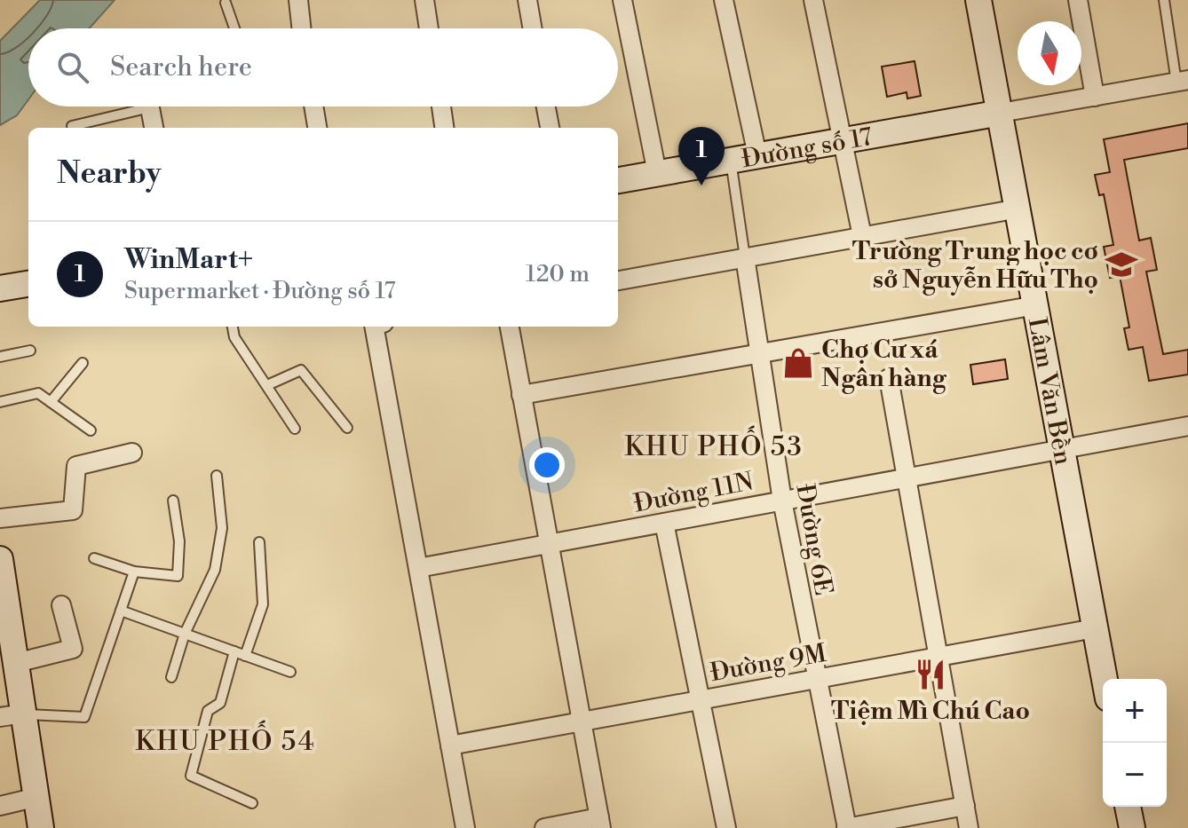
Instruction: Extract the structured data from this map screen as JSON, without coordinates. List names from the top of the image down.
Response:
{
  "streets": {
    "street": [
      "Đường số 17",
      "Lâm Văn Bền",
      "Đường 11N",
      "Đường 6E",
      "Đường 9M"
    ]
  },
  "crossings": [
    ["Đường số 17", "Lâm Văn Bền"],
    ["Lâm Văn Bền", "Đường 11N"],
    ["Lâm Văn Bền", "Đường 9M"],
    ["Đường 11N", "Đường 6E"],
    ["Đường 6E", "Đường 9M"]
  ],
  "districts": ["KHU PHỐ 53", "KHU PHỐ 54"],
  "places": {
    "school or university": ["Trường Trung học cơ sở Nguyễn Hữu Thọ"],
    "shop": ["Chợ Cư xá Ngân hàng"],
    "restaurant": ["Tiệm Mì Chú Cao"]
  },
  "north": "bottom",
  "page": {
    "search": "Search here",
    "pins": "1",
    "heading": "Nearby",
    "list": [
      {
        "mark": "1",
        "name": "WinMart+",
        "note": "Supermarket · Đường số 17",
        "value": "120 m"
      }
    ],
    "map_buttons": ["+", "−"]
  }
}
